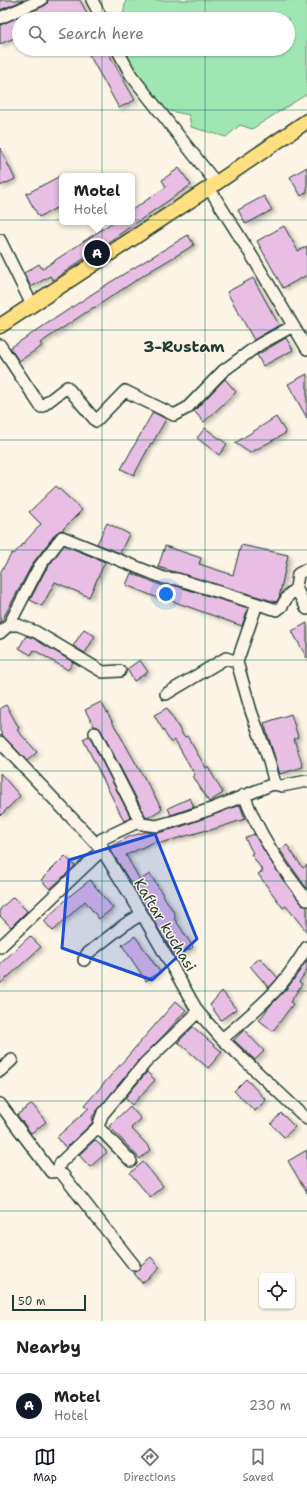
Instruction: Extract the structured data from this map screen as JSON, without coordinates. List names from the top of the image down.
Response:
{
  "streets": {
    "street": ["Kaftar kuchasi"]
  },
  "districts": ["3-Rustam"],
  "scale_bar": "50 m",
  "page": {
    "search": "Search here",
    "popup": ["Motel", "Hotel"],
    "pins": "A",
    "scale": "50 m",
    "heading": "Nearby",
    "list": [
      {
        "mark": "A",
        "name": "Motel",
        "note": "Hotel",
        "value": "230 m"
      }
    ],
    "nav": ["Map", "Directions", "Saved"]
  }
}
